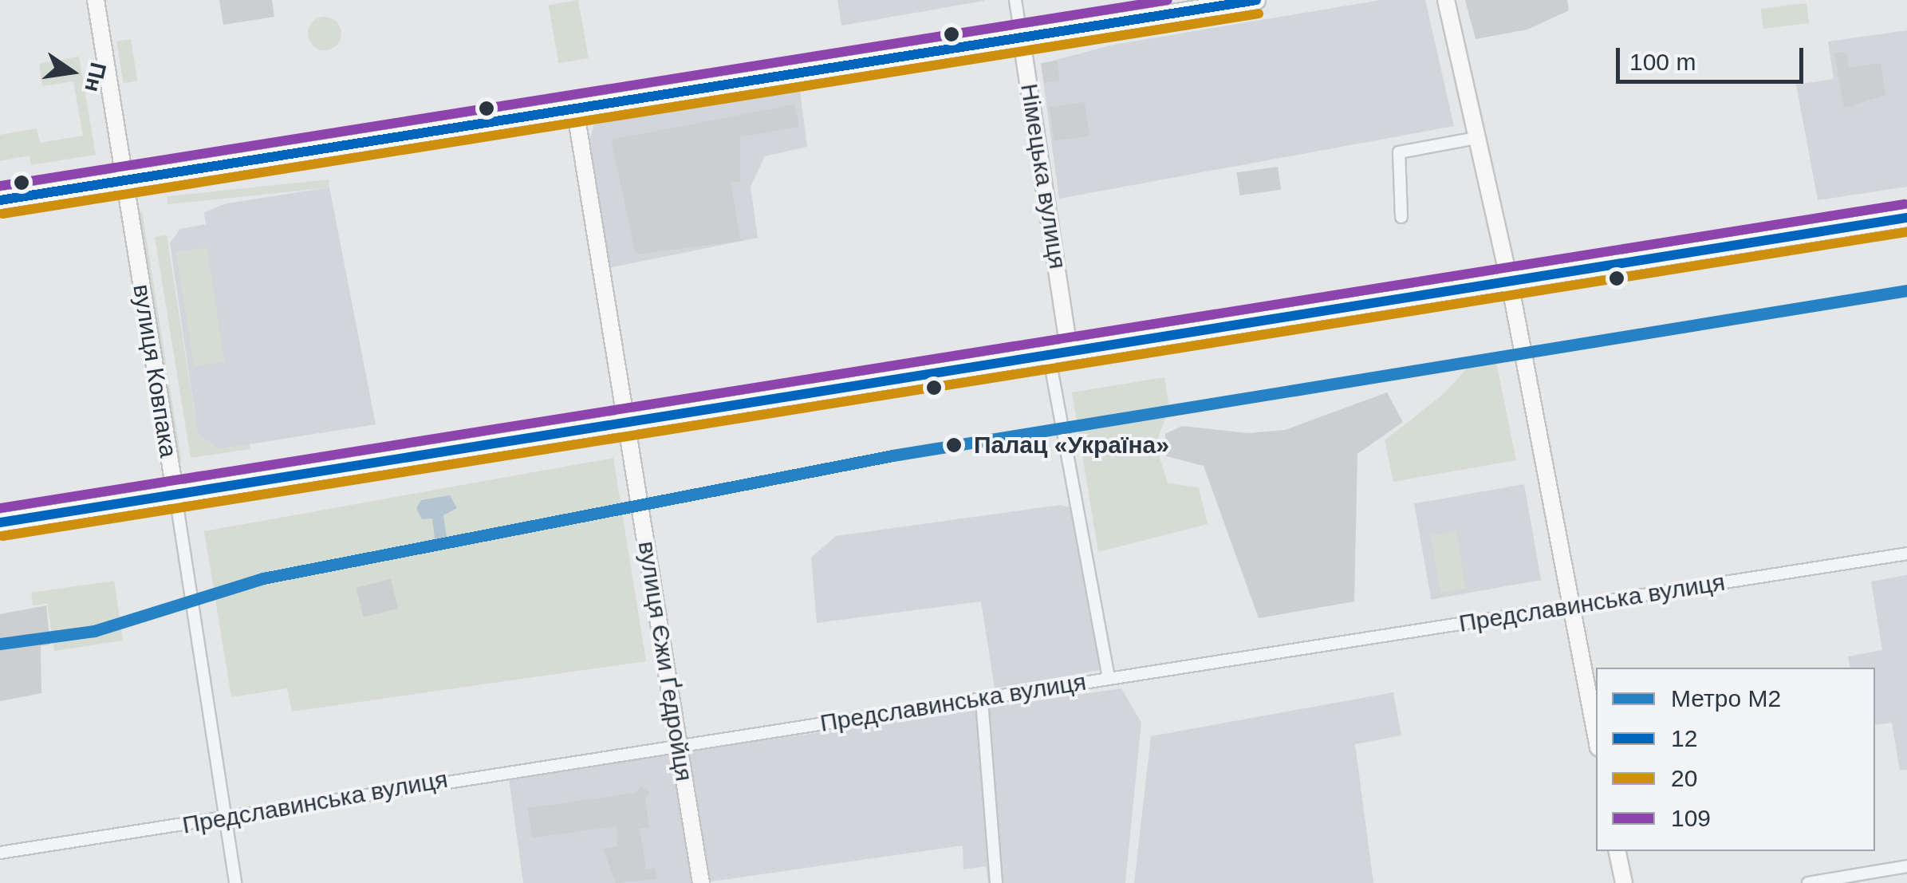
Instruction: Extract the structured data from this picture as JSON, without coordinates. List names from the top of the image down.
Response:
{
  "streets": {
    "street": [
      "Німецька вулиця",
      "вулиця Ковпака",
      "Предславинська вулиця",
      "вулиця Єжи Ґедройця"
    ]
  },
  "crossings": [
    ["вулиця Ковпака", "Предславинська вулиця"],
    ["Предславинська вулиця", "вулиця Єжи Ґедройця"]
  ],
  "places": ["Палац «Україна»"],
  "lines": [
    "transit line 12",
    "transit line 109",
    "transit line 20",
    "metro line M2"
  ],
  "legend": [
    "Метро M2",
    "12",
    "20",
    "109"
  ],
  "scale_bar": "100 m",
  "north": "right"
}
